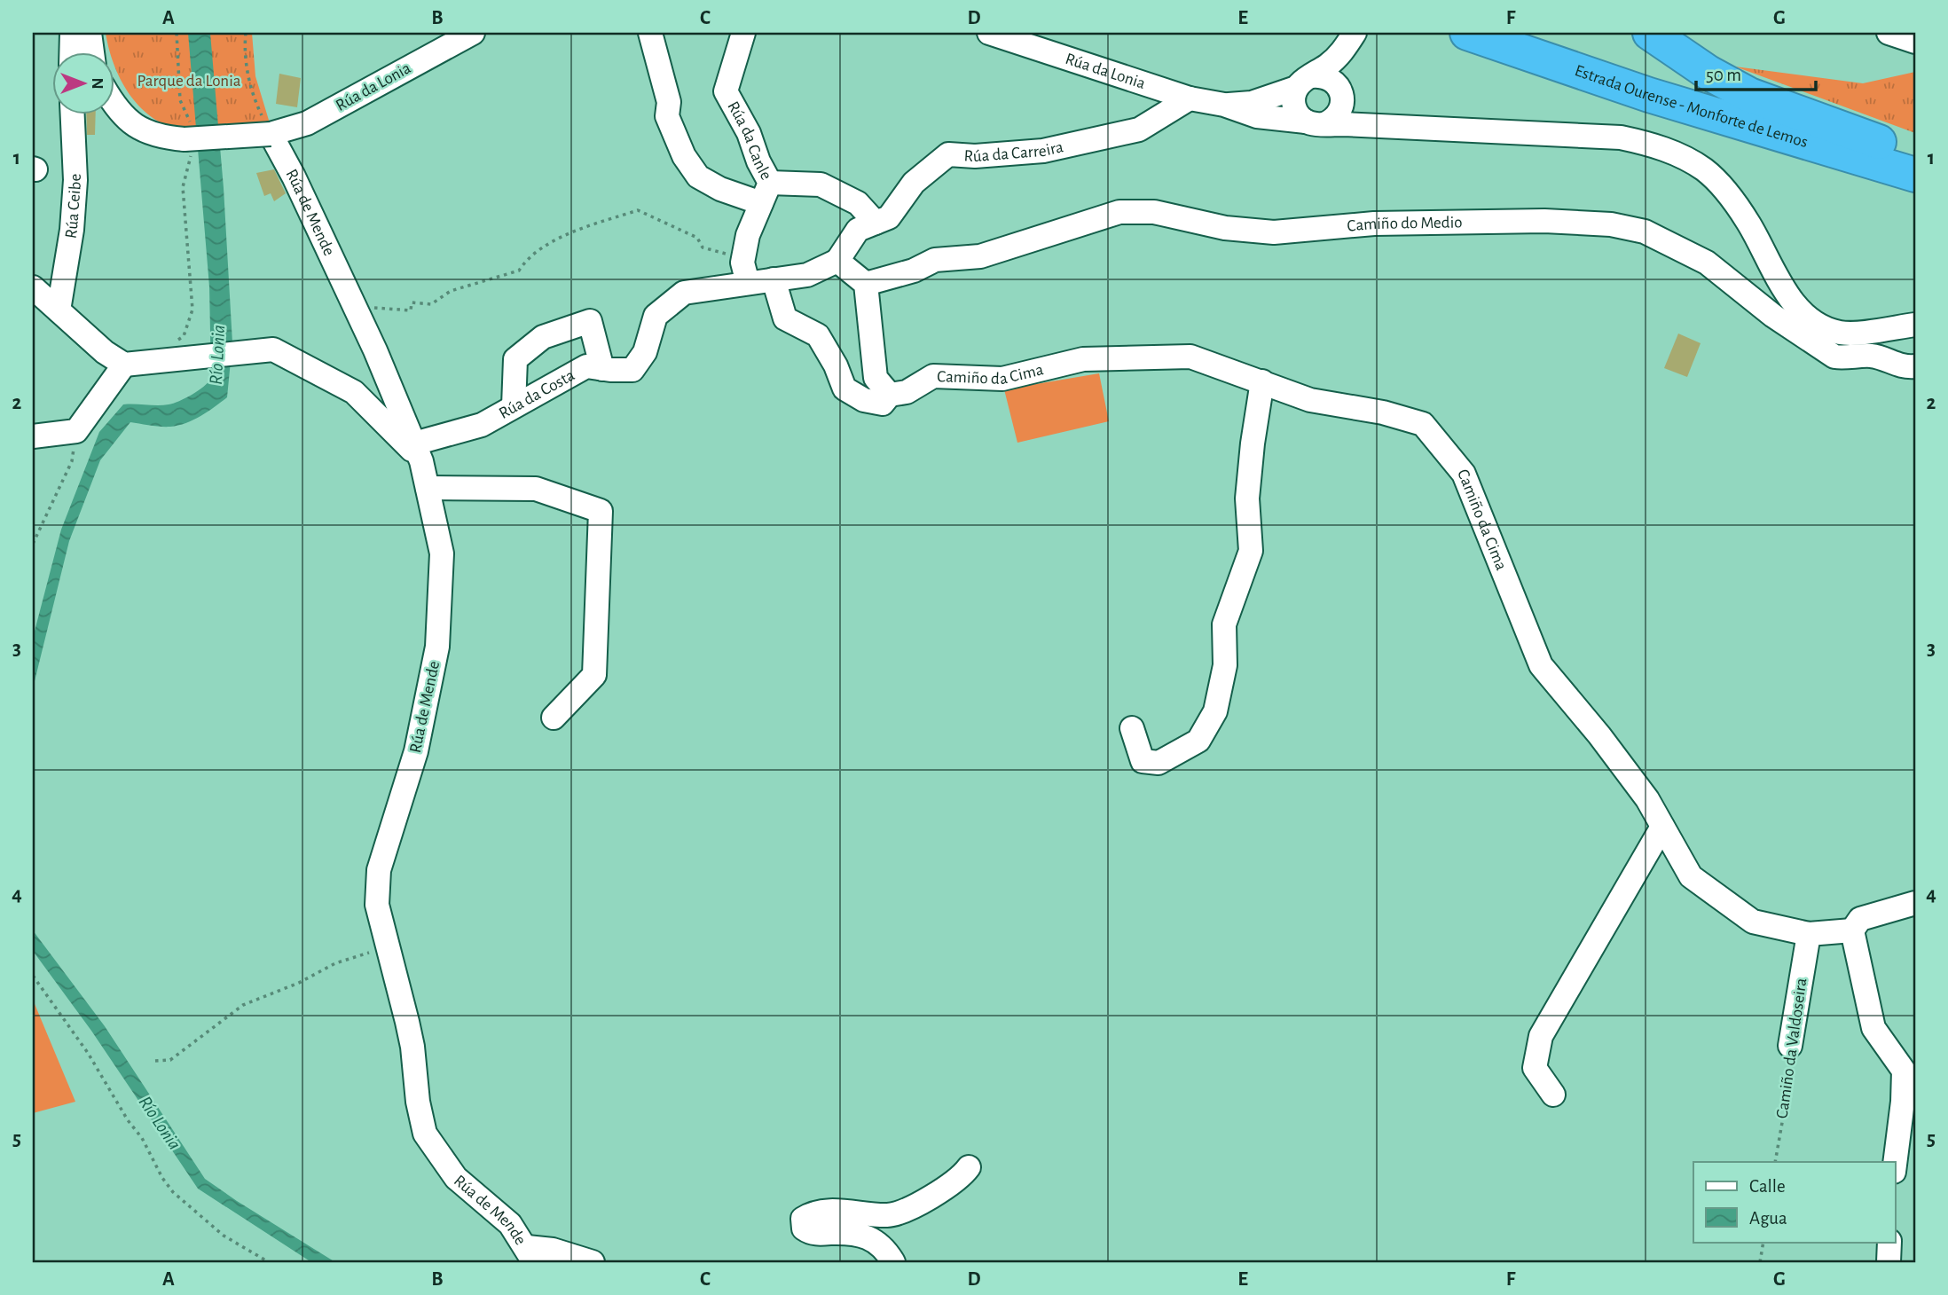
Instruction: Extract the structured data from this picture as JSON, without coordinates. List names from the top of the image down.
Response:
{
  "streets": {
    "highway": ["Estrada Ourense - Monforte de Lemos"],
    "street": [
      "Rúa da Lonia",
      "Rúa da Canle",
      "Rúa da Carreira",
      "Rúa Ceibe",
      "Rúa de Mende",
      "Camiño do Medio",
      "Camiño da Cima",
      "Rúa da Costa",
      "Camiño da Valdoseira"
    ]
  },
  "crossings": [
    ["Rúa da Lonia", "Rúa da Carreira"],
    ["Rúa da Lonia", "Rúa de Mende"],
    ["Rúa da Lonia", "Camiño do Medio"],
    ["Rúa da Canle", "Rúa da Costa"],
    ["Rúa da Carreira", "Rúa da Costa"],
    ["Rúa de Mende", "Rúa da Costa"],
    ["Camiño da Cima", "Rúa da Costa"],
    ["Camiño da Cima", "Camiño da Valdoseira"]
  ],
  "water": ["Río Lonia"],
  "parks": ["Parque da Lonia"],
  "legend": ["Calle", "Agua"],
  "scale_bar": "50 m",
  "north": "right",
  "grid": {
    "columns": [
      "A",
      "B",
      "C",
      "D",
      "E",
      "F",
      "G"
    ],
    "rows": [
      "1",
      "2",
      "3",
      "4",
      "5"
    ]
  }
}
